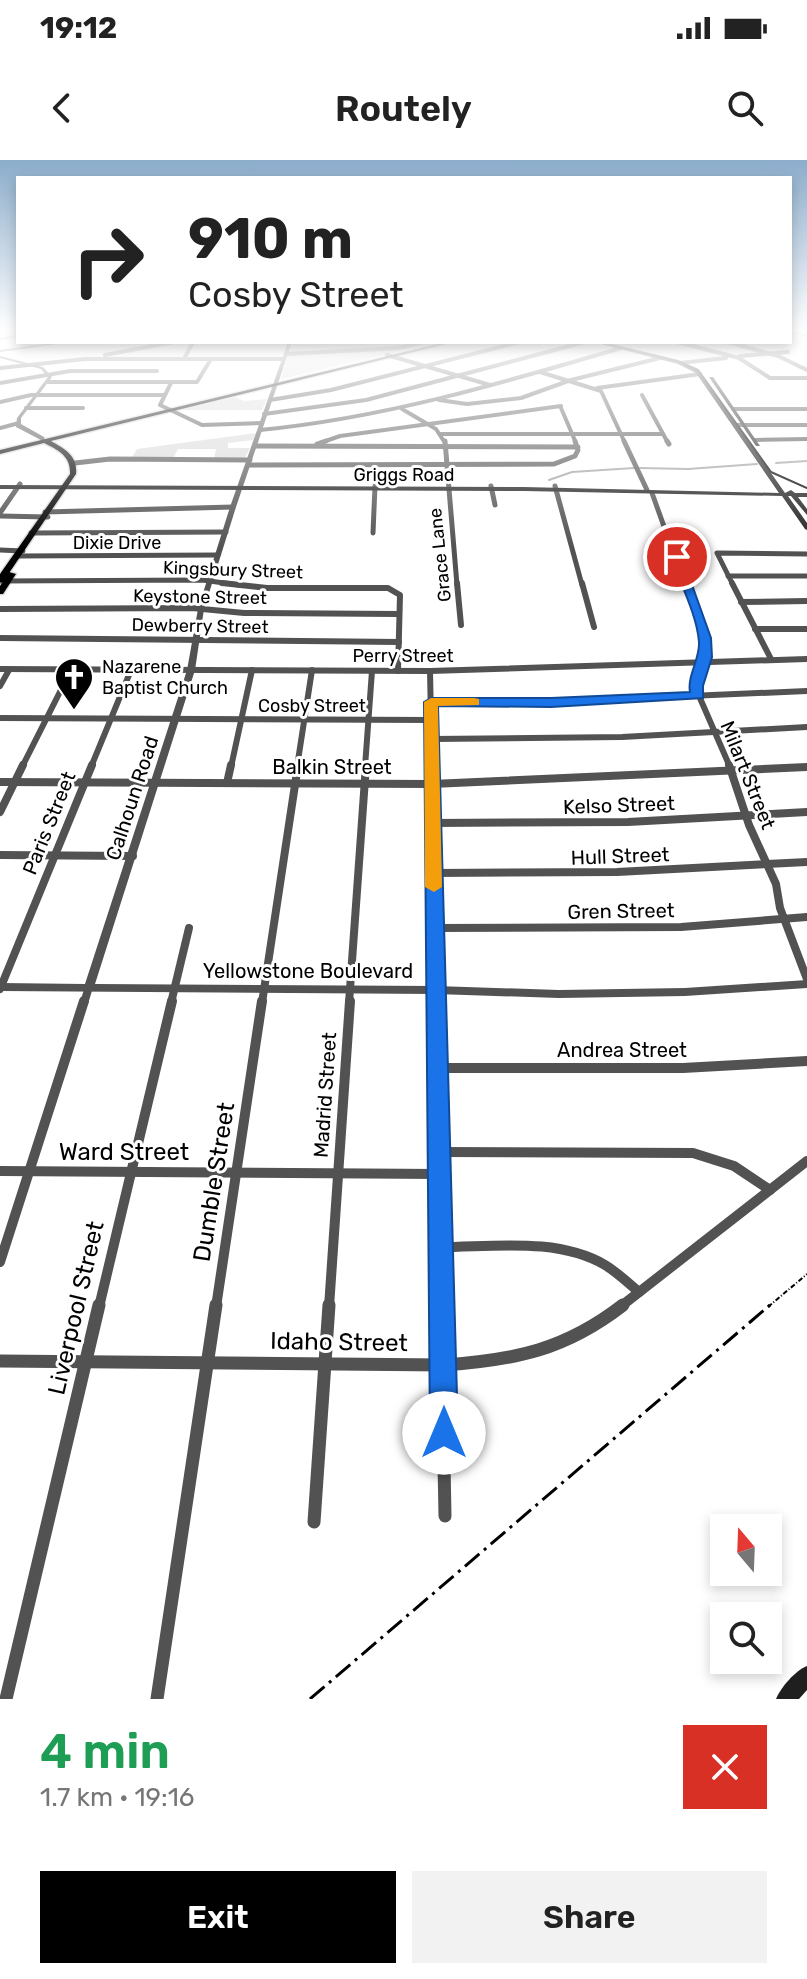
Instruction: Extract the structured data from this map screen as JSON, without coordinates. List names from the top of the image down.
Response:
{
  "streets": {
    "main road": ["Griggs Road"],
    "street": [
      "Dixie Drive",
      "Grace Lane",
      "Kingsbury Street",
      "Keystone Street",
      "Dewberry Street",
      "Perry Street",
      "Cosby Street",
      "Balkin Street",
      "Milart Street",
      "Calhoun Road",
      "Kelso Street",
      "Paris Street",
      "Hull Street",
      "Gren Street",
      "Yellowstone Boulevard",
      "Andrea Street",
      "Madrid Street",
      "Ward Street",
      "Dumble Street",
      "Liverpool Street",
      "Idaho Street"
    ]
  },
  "crossings": [
    ["Griggs Road", "Grace Lane"],
    ["Griggs Road", "Calhoun Road"],
    ["Dixie Drive", "Calhoun Road"],
    ["Kingsbury Street", "Keystone Street"],
    ["Kingsbury Street", "Calhoun Road"],
    ["Keystone Street", "Calhoun Road"],
    ["Dewberry Street", "Calhoun Road"],
    ["Perry Street", "Calhoun Road"],
    ["Perry Street", "Paris Street"],
    ["Perry Street", "Madrid Street"],
    ["Perry Street", "Dumble Street"],
    ["Cosby Street", "Calhoun Road"],
    ["Cosby Street", "Paris Street"],
    ["Cosby Street", "Madrid Street"],
    ["Cosby Street", "Dumble Street"],
    ["Balkin Street", "Milart Street"],
    ["Balkin Street", "Calhoun Road"],
    ["Balkin Street", "Paris Street"],
    ["Balkin Street", "Madrid Street"],
    ["Balkin Street", "Dumble Street"],
    ["Milart Street", "Kelso Street"],
    ["Milart Street", "Hull Street"],
    ["Milart Street", "Gren Street"],
    ["Milart Street", "Yellowstone Boulevard"],
    ["Calhoun Road", "Yellowstone Boulevard"],
    ["Calhoun Road", "Ward Street"],
    ["Paris Street", "Yellowstone Boulevard"],
    ["Yellowstone Boulevard", "Madrid Street"],
    ["Yellowstone Boulevard", "Dumble Street"],
    ["Yellowstone Boulevard", "Liverpool Street"],
    ["Madrid Street", "Ward Street"],
    ["Madrid Street", "Idaho Street"],
    ["Ward Street", "Dumble Street"],
    ["Ward Street", "Liverpool Street"],
    ["Dumble Street", "Idaho Street"],
    ["Liverpool Street", "Idaho Street"]
  ],
  "places": {
    "church": ["Nazarene Baptist Church"]
  },
  "north": "top",
  "page": {
    "status": "19:12",
    "header": "Routely",
    "turn": ["910 m", "Cosby Street"],
    "heading": ["4 min", "1.7 km · 19:16"],
    "buttons": ["Exit", "Share"]
  }
}
